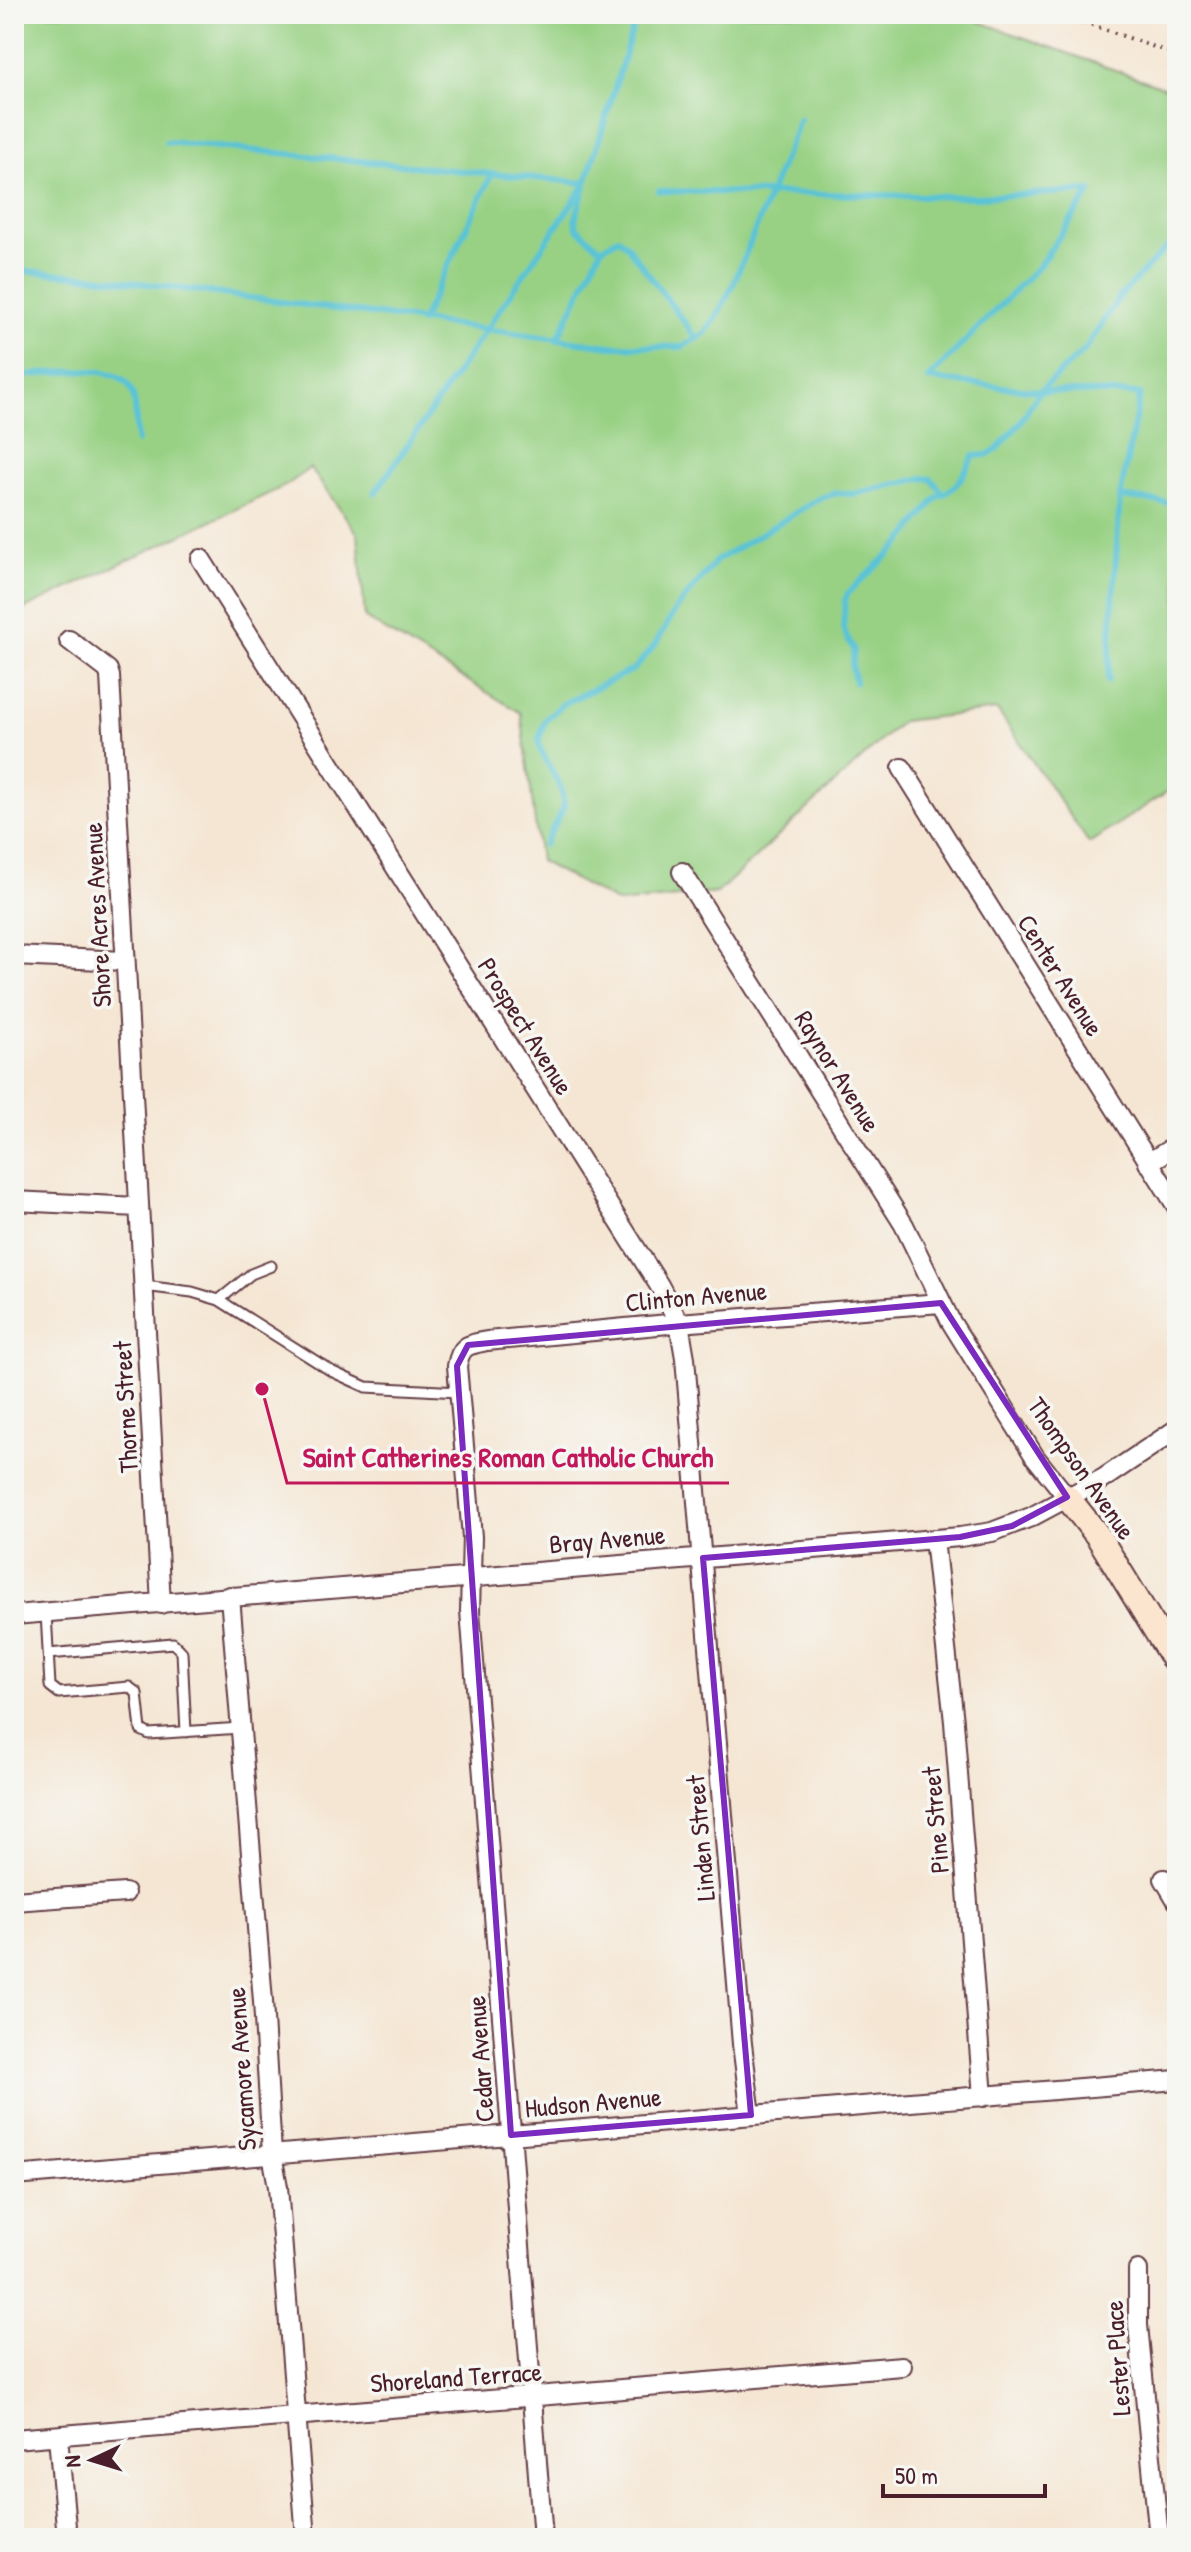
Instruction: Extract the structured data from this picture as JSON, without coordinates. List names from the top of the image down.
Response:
{
  "streets": {
    "street": [
      "Shore Acres Avenue",
      "Center Avenue",
      "Prospect Avenue",
      "Raynor Avenue",
      "Clinton Avenue",
      "Thorne Street",
      "Thompson Avenue",
      "Bray Avenue",
      "Pine Street",
      "Linden Street",
      "Cedar Avenue",
      "Sycamore Avenue",
      "Hudson Avenue",
      "Lester Place",
      "Shoreland Terrace"
    ]
  },
  "crossings": [
    ["Shore Acres Avenue", "Thorne Street"],
    ["Prospect Avenue", "Clinton Avenue"],
    ["Prospect Avenue", "Bray Avenue"],
    ["Prospect Avenue", "Linden Street"],
    ["Raynor Avenue", "Clinton Avenue"],
    ["Raynor Avenue", "Thompson Avenue"],
    ["Clinton Avenue", "Thompson Avenue"],
    ["Clinton Avenue", "Cedar Avenue"],
    ["Thorne Street", "Bray Avenue"],
    ["Thompson Avenue", "Bray Avenue"],
    ["Bray Avenue", "Pine Street"],
    ["Bray Avenue", "Linden Street"],
    ["Bray Avenue", "Cedar Avenue"],
    ["Bray Avenue", "Sycamore Avenue"],
    ["Pine Street", "Hudson Avenue"],
    ["Linden Street", "Hudson Avenue"],
    ["Cedar Avenue", "Hudson Avenue"],
    ["Cedar Avenue", "Shoreland Terrace"],
    ["Sycamore Avenue", "Hudson Avenue"],
    ["Sycamore Avenue", "Shoreland Terrace"]
  ],
  "places": ["Saint Catherines Roman Catholic Church"],
  "scale_bar": "50 m",
  "north": "left"
}
